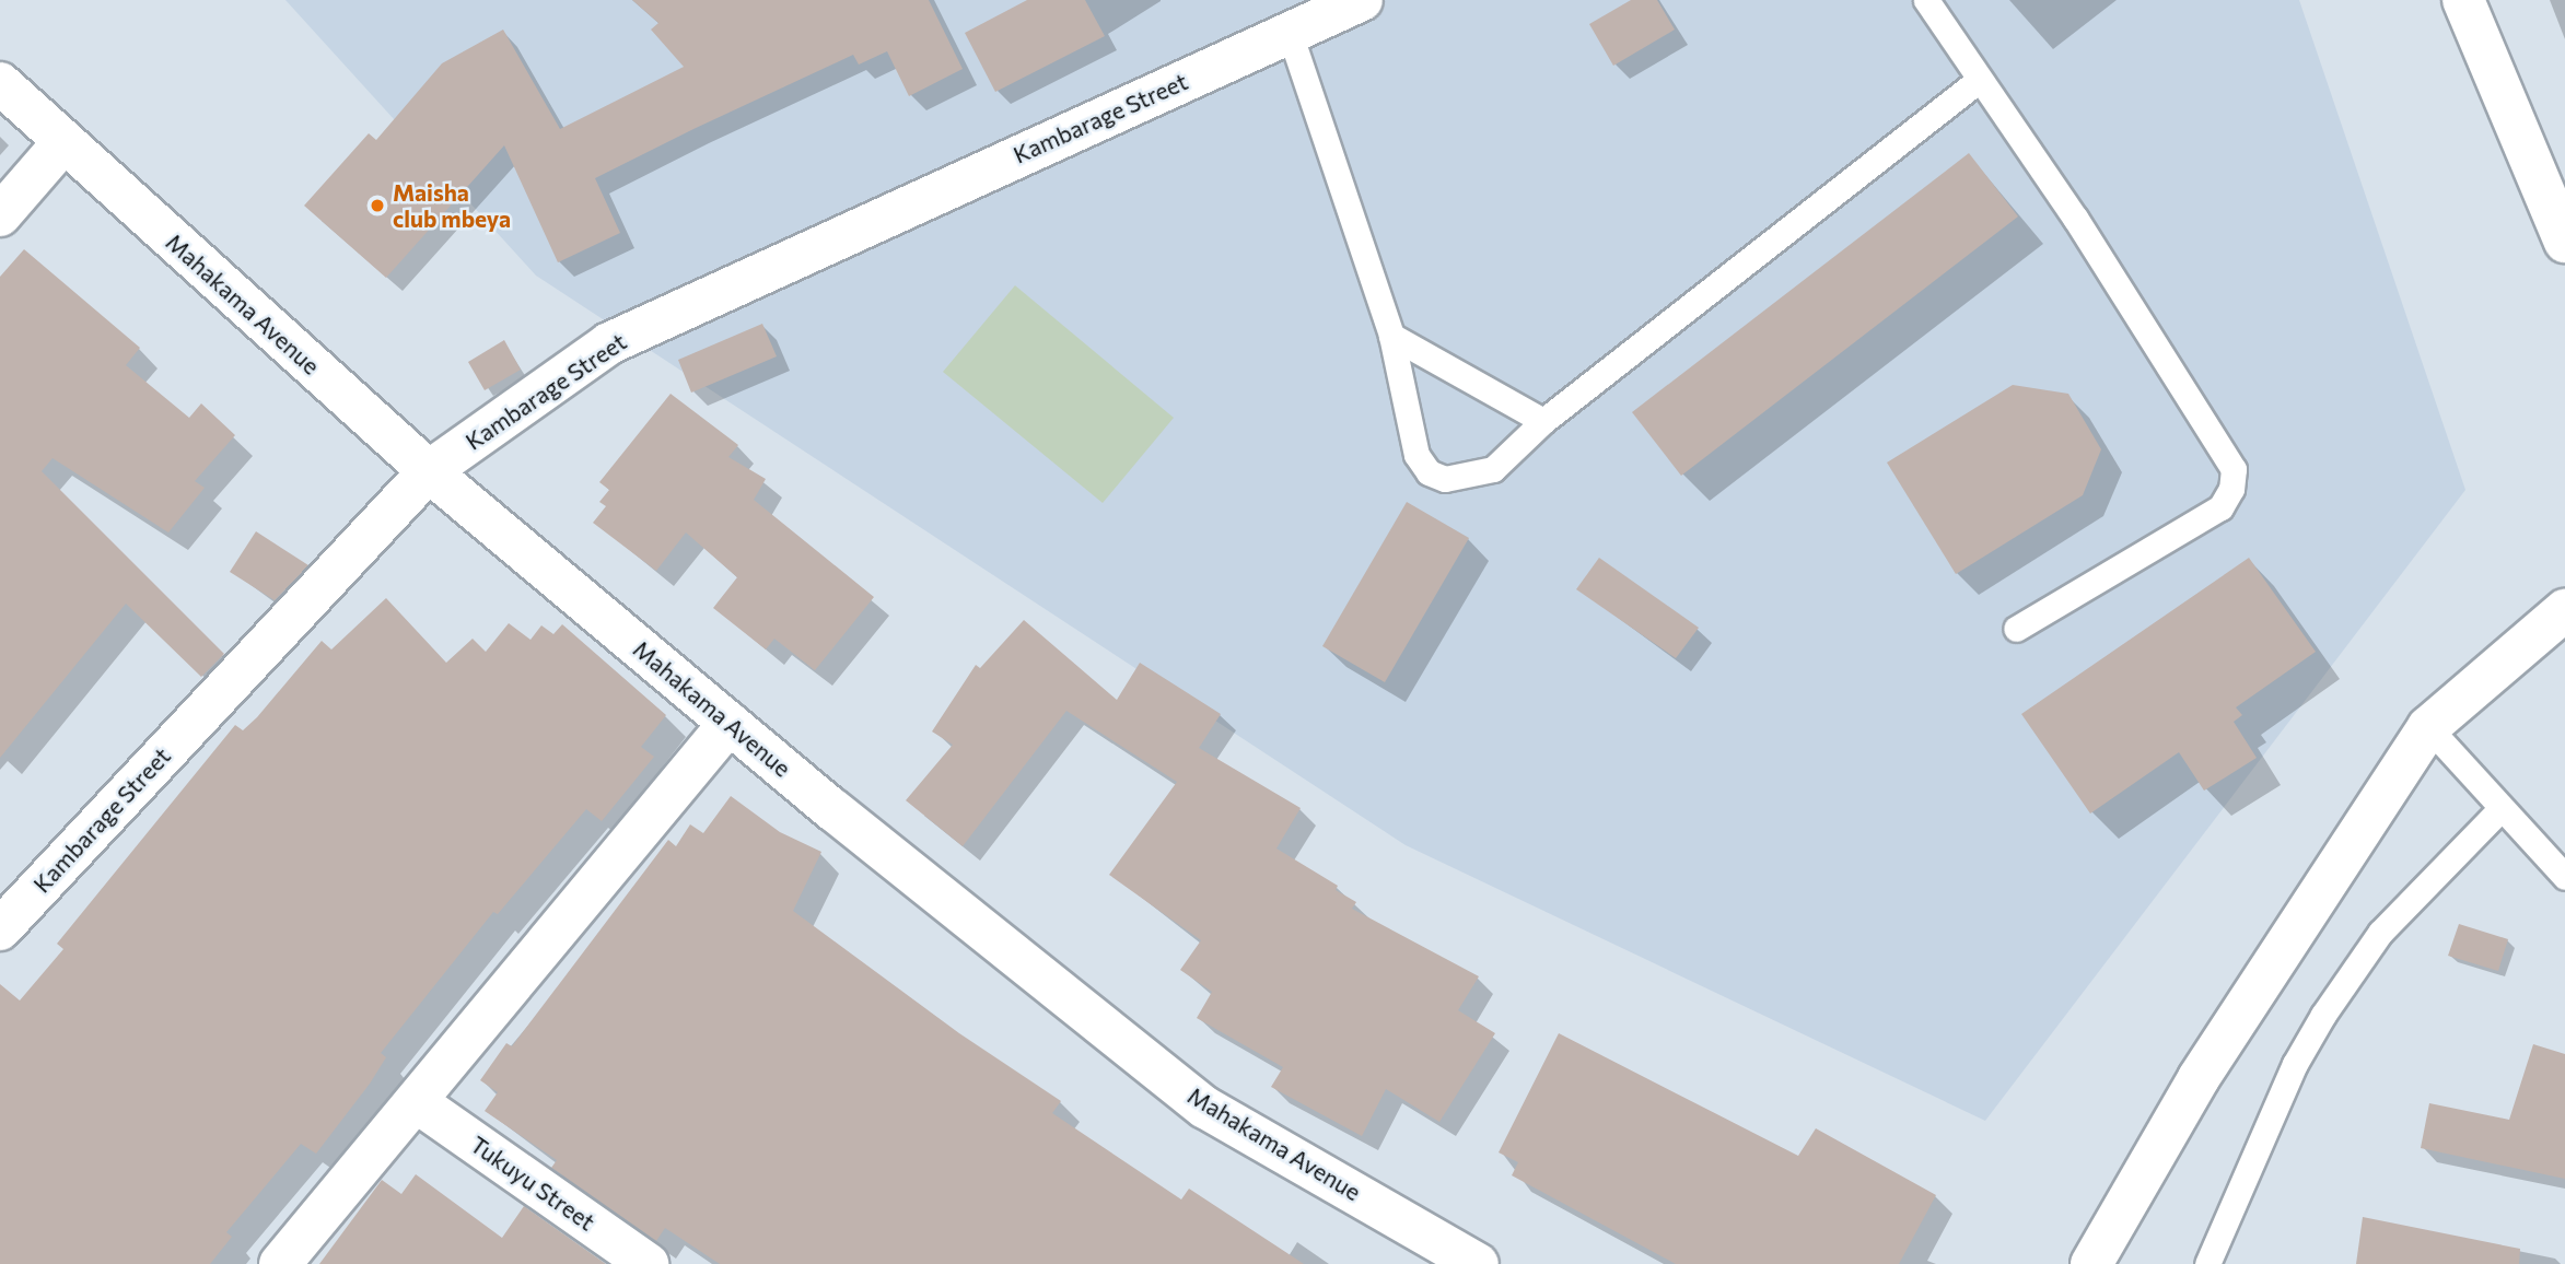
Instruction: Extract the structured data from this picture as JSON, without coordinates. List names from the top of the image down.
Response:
{
  "streets": {
    "street": ["Kambarage Street", "Mahakama Avenue", "Tukuyu Street"]
  },
  "crossings": [
    ["Kambarage Street", "Mahakama Avenue"]
  ],
  "places": ["Maisha club mbeya"]
}
